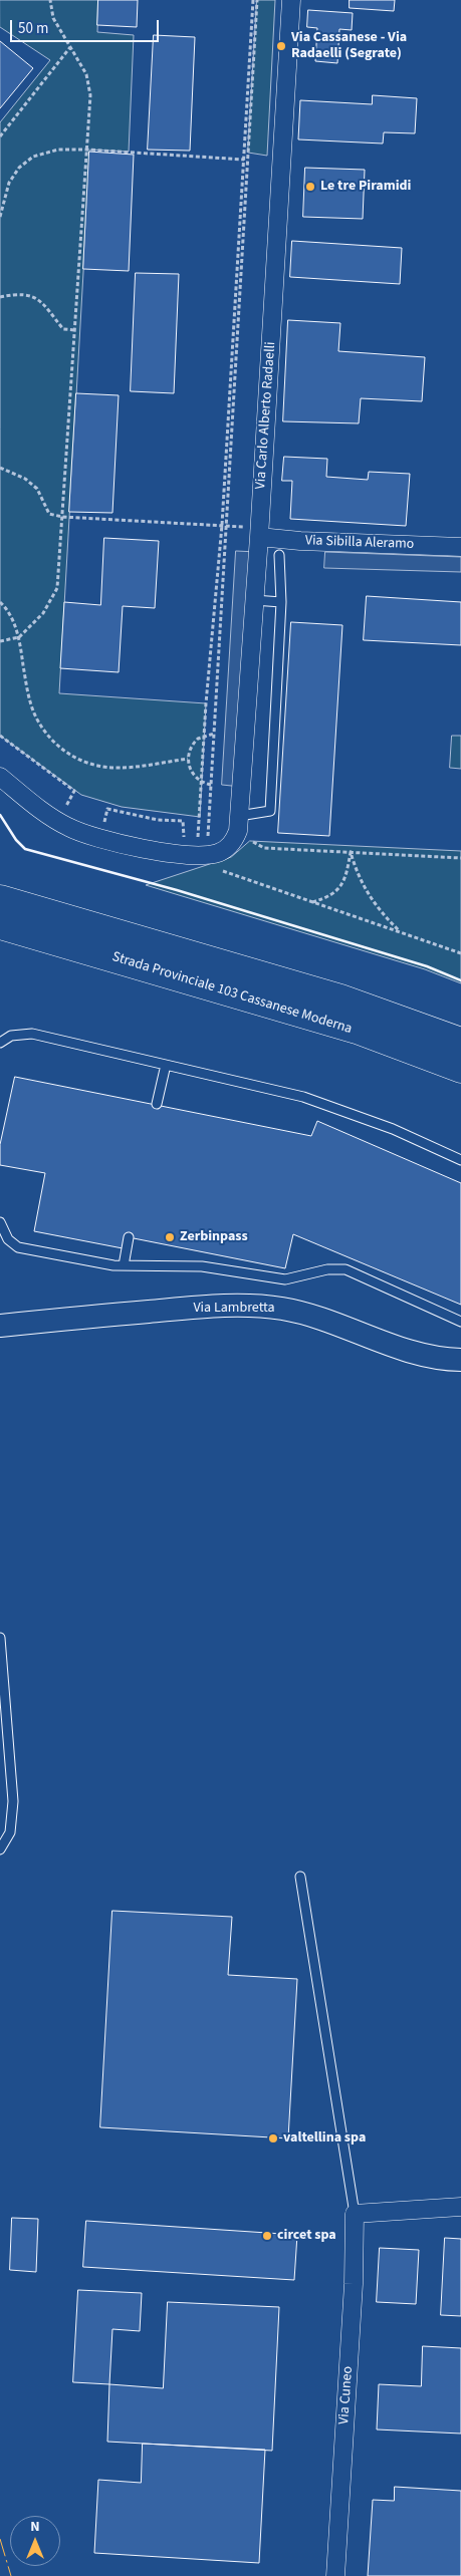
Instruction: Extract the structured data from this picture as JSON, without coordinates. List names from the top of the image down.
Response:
{
  "streets": {
    "highway": ["Strada Provinciale 103 Cassanese Moderna"],
    "street": [
      "Via Carlo Alberto Radaelli",
      "Via Sibilla Aleramo",
      "Via Lambretta",
      "Via Cuneo"
    ]
  },
  "crossings": [
    ["Via Carlo Alberto Radaelli", "Via Sibilla Aleramo"]
  ],
  "places": [
    "Via Cassanese - Via Radaelli (Segrate)",
    "Le tre Piramidi",
    "Zerbinpass",
    "valtellina spa",
    "circet spa"
  ],
  "scale_bar": "50 m",
  "north": "top"
}
